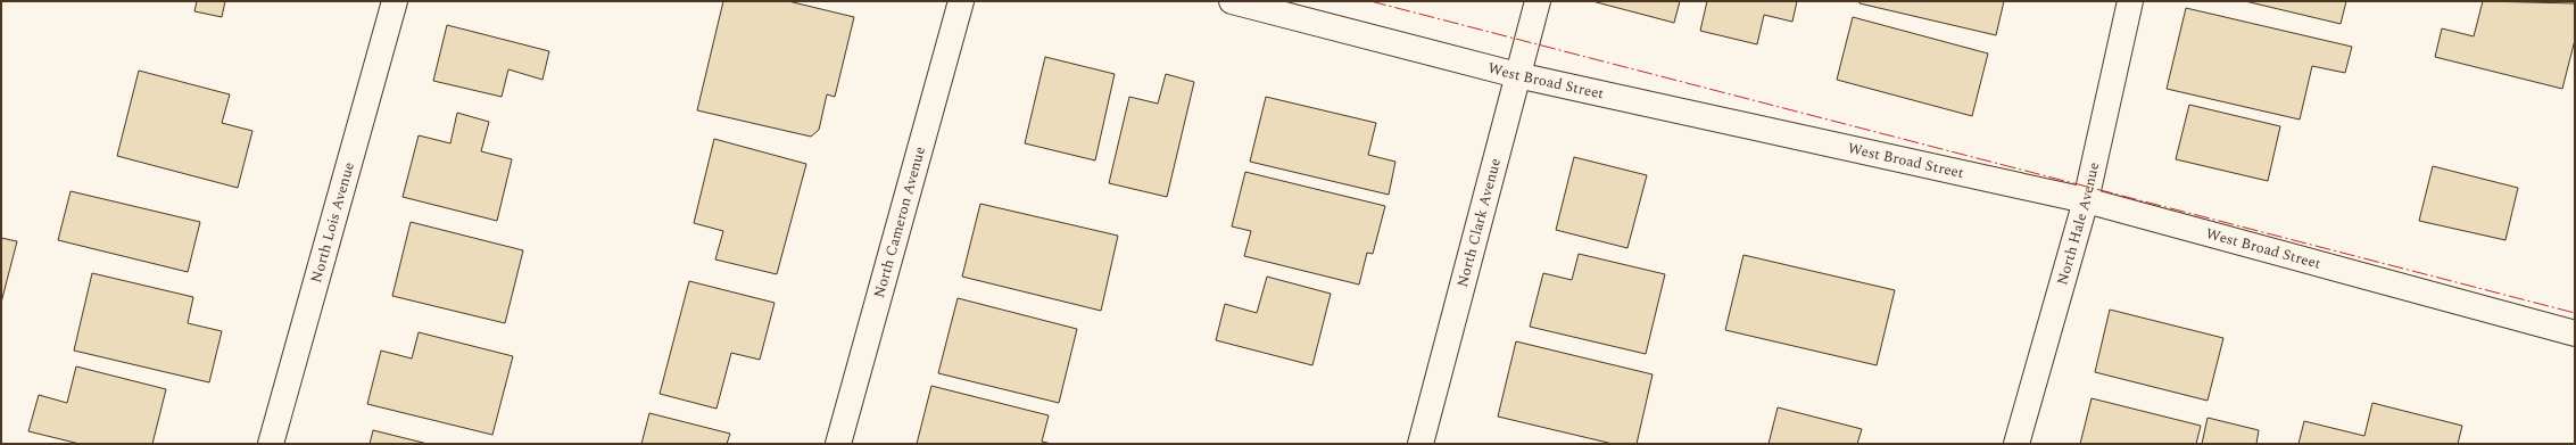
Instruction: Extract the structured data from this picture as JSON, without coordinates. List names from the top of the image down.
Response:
{
  "streets": {
    "street": [
      "West Broad Street",
      "North Clark Avenue",
      "North Lois Avenue",
      "North Cameron Avenue",
      "North Hale Avenue"
    ]
  },
  "crossings": [
    ["West Broad Street", "North Clark Avenue"],
    ["West Broad Street", "North Hale Avenue"]
  ]
}
